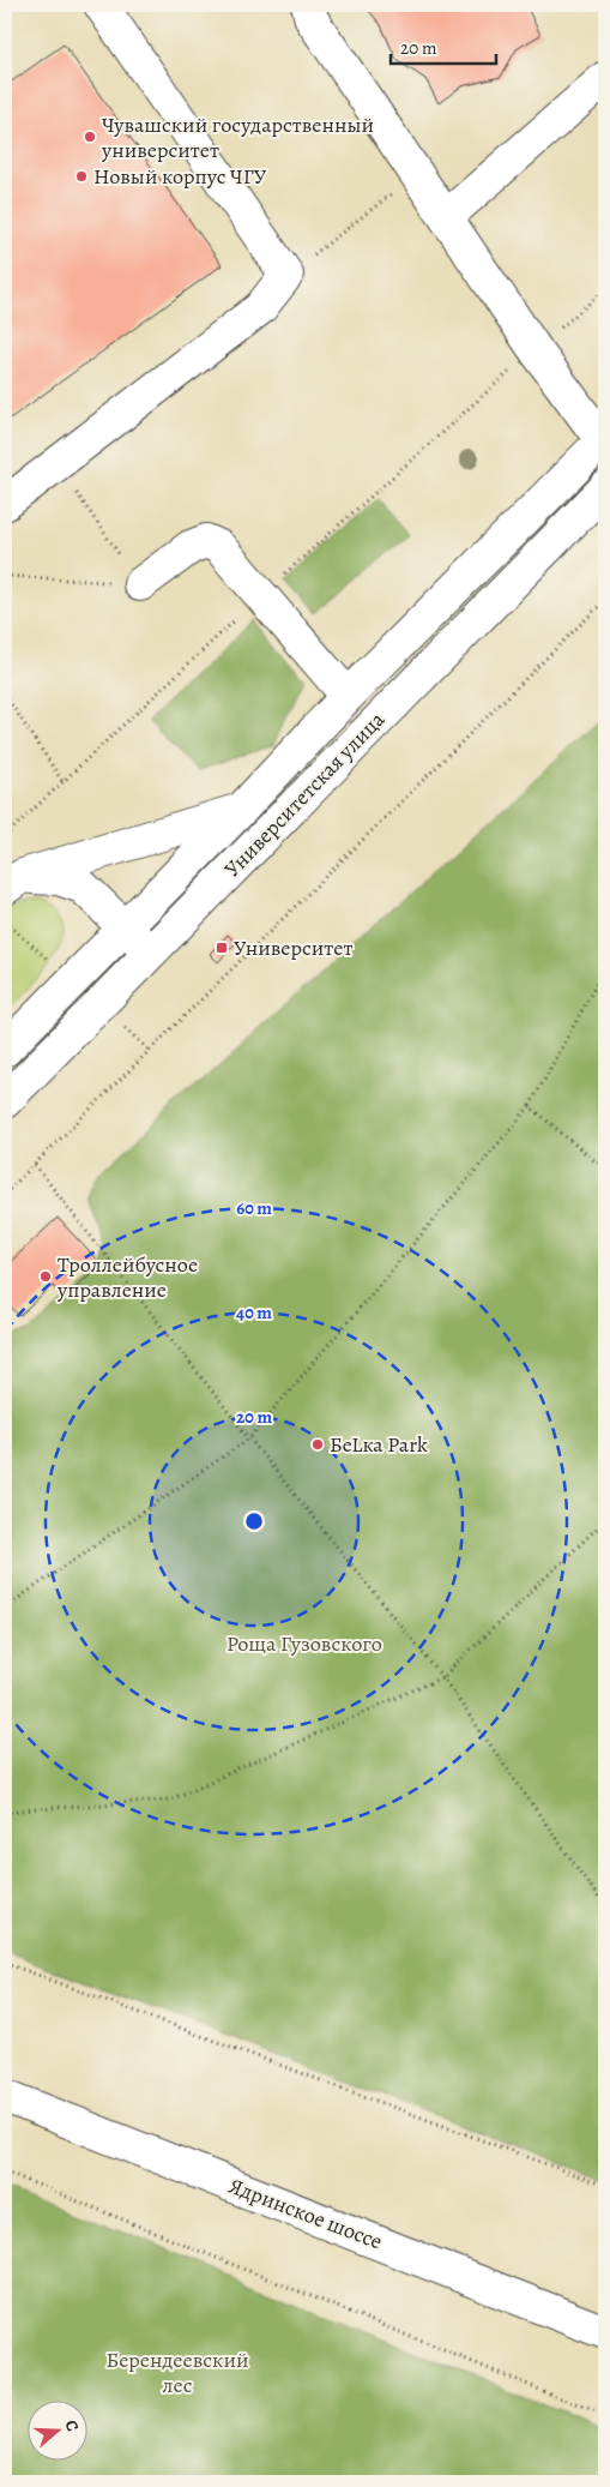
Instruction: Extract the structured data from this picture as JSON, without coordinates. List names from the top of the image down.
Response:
{
  "streets": {
    "main road": ["Университетская улица", "Ядринское шоссе"]
  },
  "parks": ["Роща Гузовского", "Берендеевский лес"],
  "places": {
    "other": [
      "Чувашский государственный университет",
      "Новый корпус ЧГУ",
      "Троллейбусное управление",
      "БeLка Park"
    ],
    "transit": ["Университет"]
  },
  "scale_bar": "20 m",
  "north": "right",
  "rings": ["60 m", "40 m", "20 m"]
}
